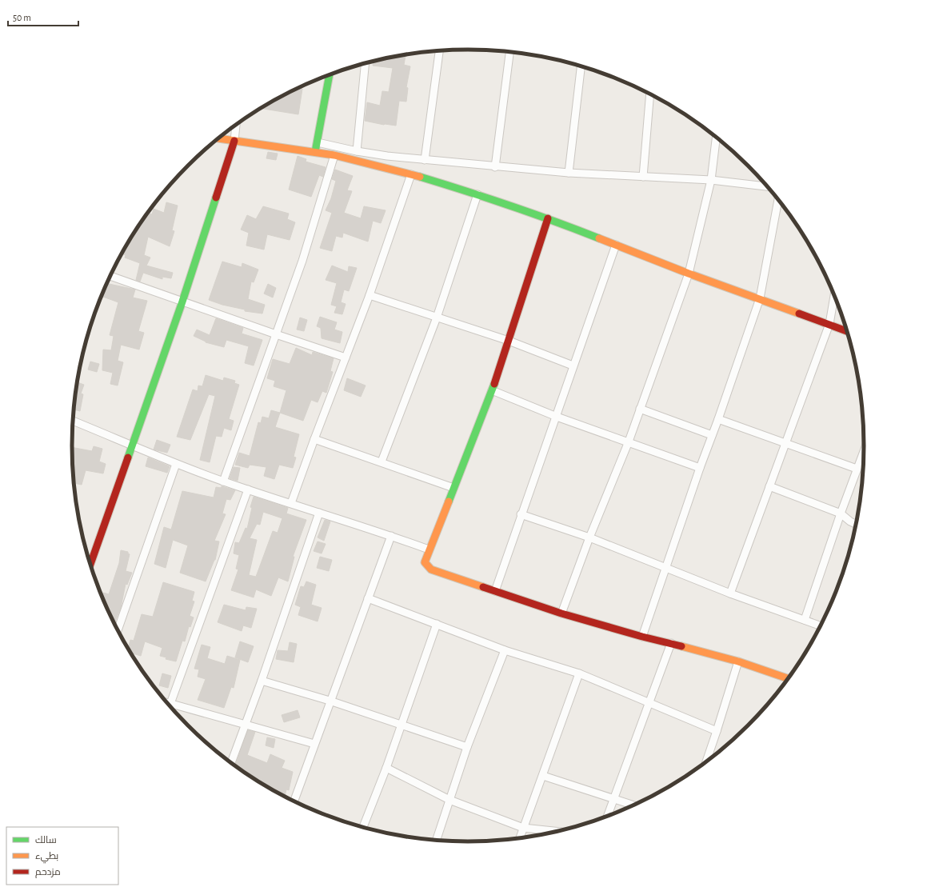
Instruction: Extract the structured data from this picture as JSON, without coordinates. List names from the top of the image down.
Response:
{
  "legend": ["سالك", "بطيء", "مزدحم"],
  "scale_bar": "50 m"
}
